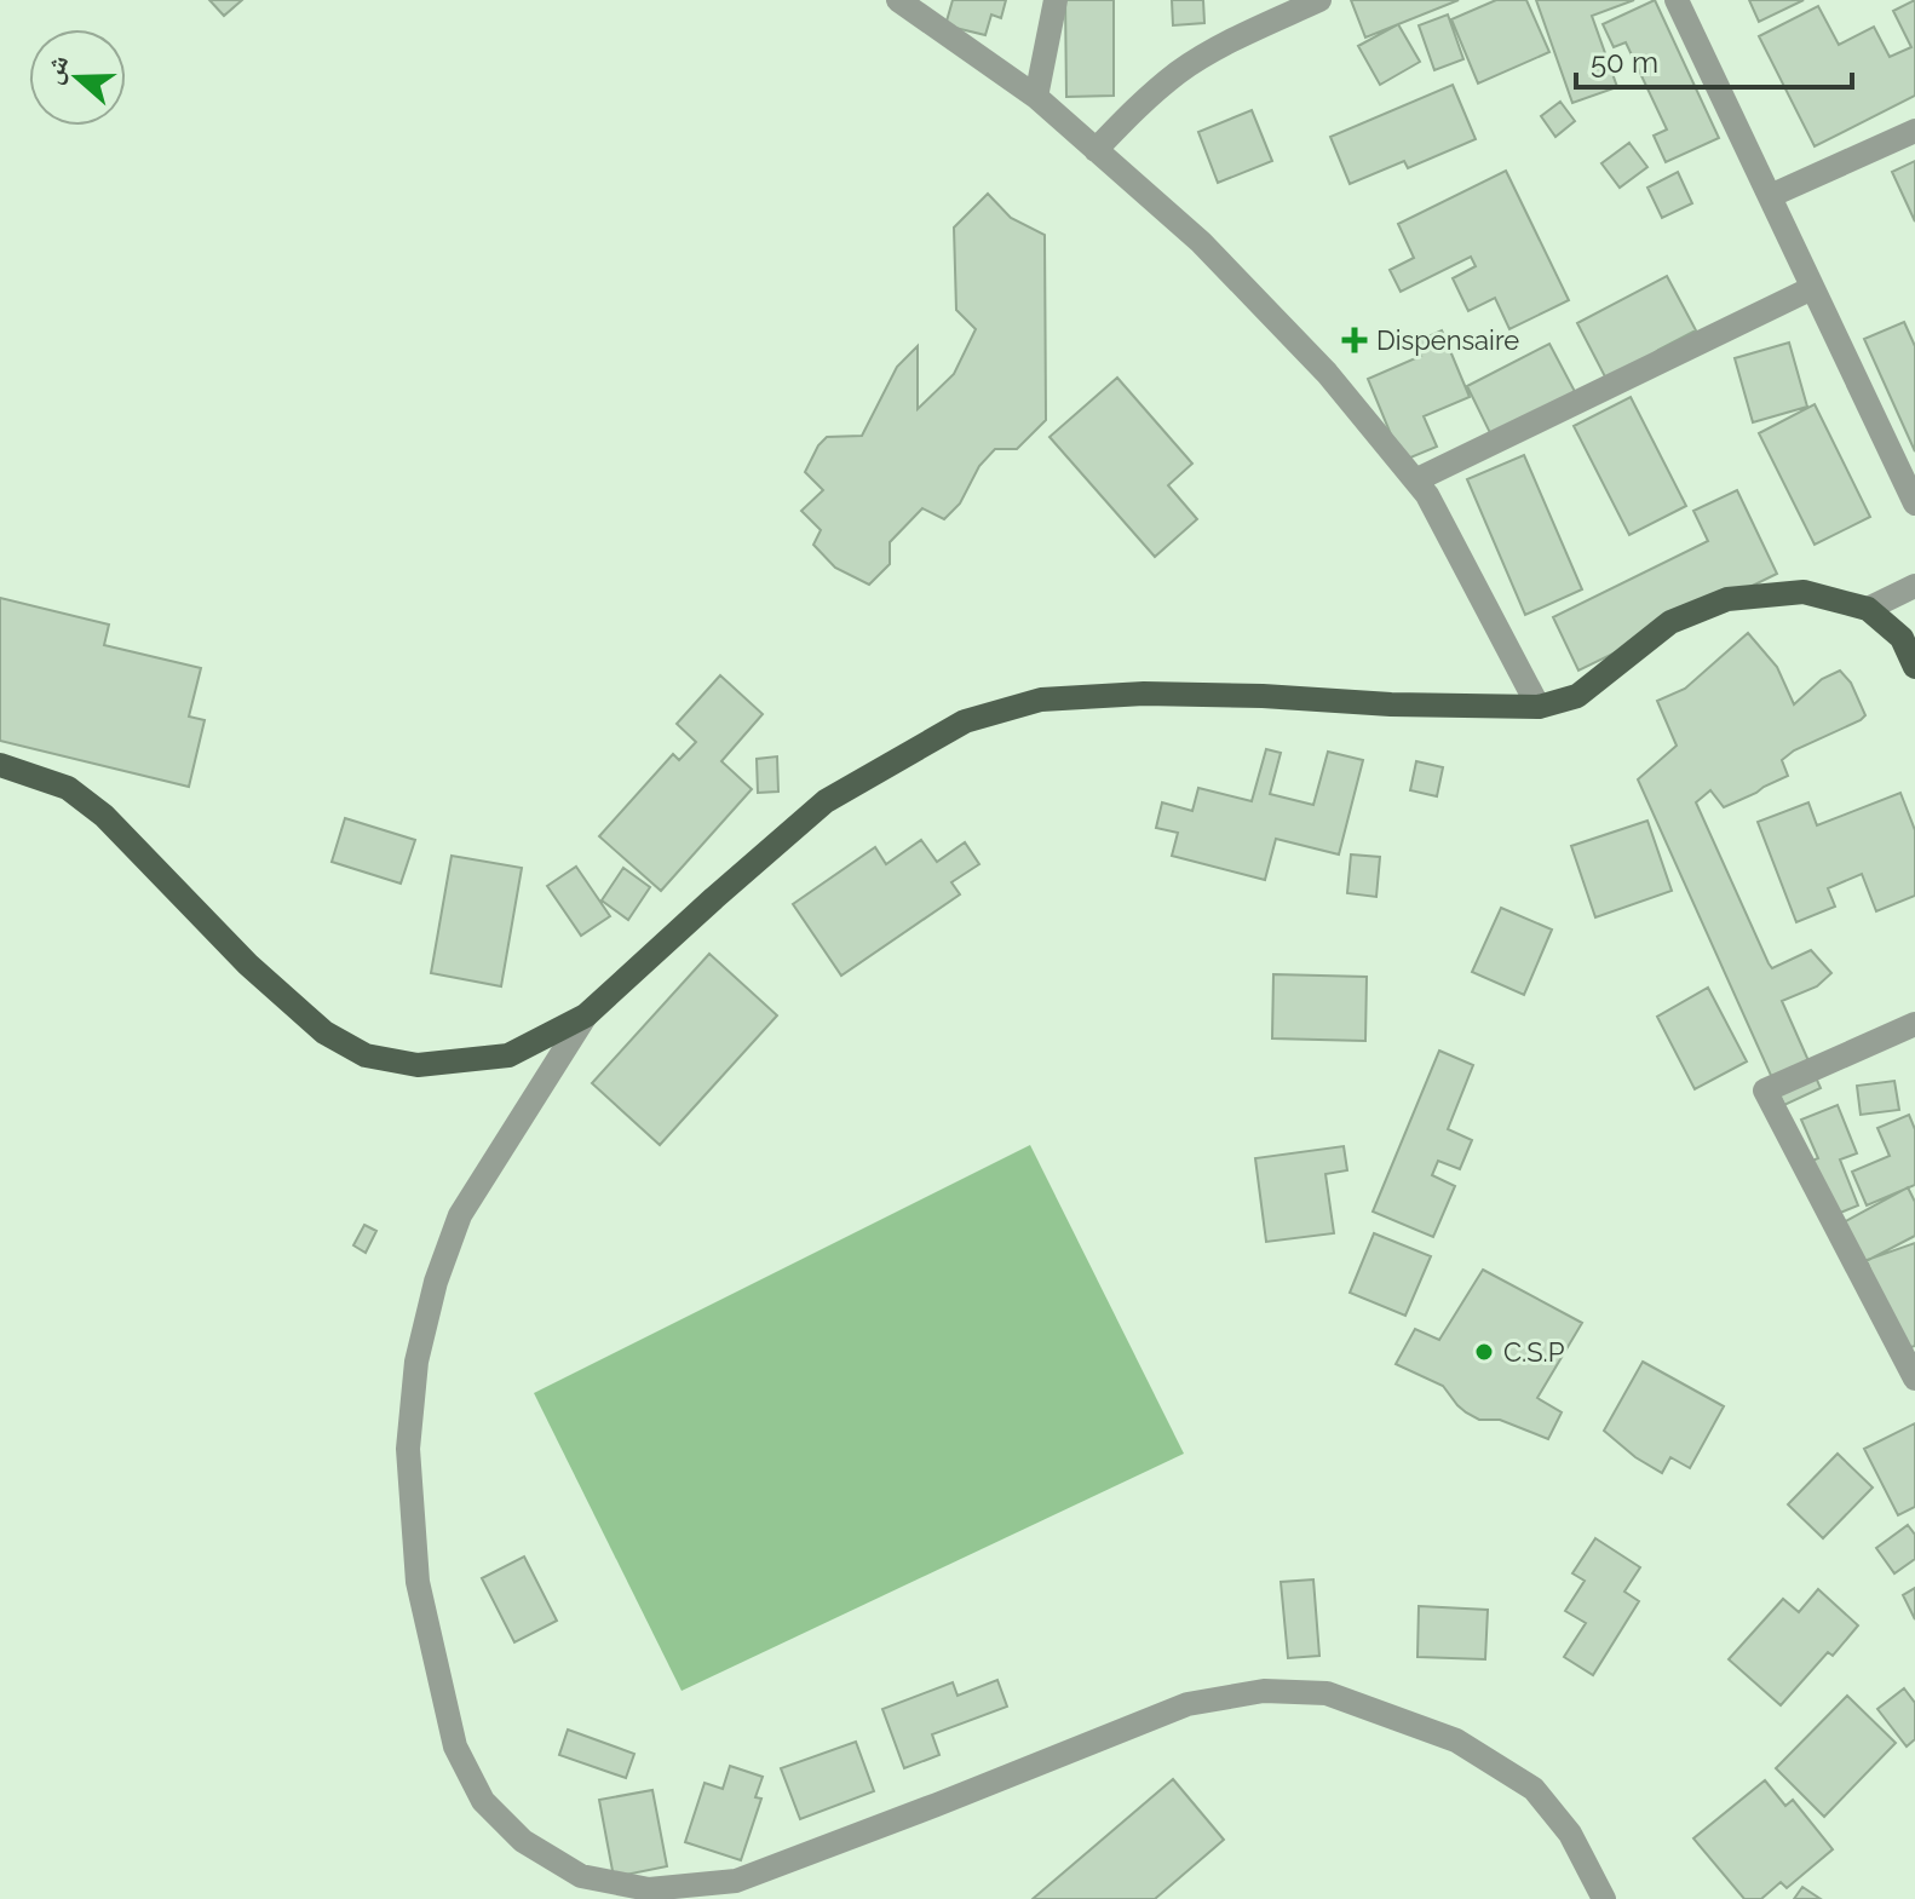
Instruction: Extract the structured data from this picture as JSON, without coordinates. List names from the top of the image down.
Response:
{
  "places": {
    "health": ["Dispensaire"],
    "other": ["C.S.P"]
  },
  "scale_bar": "50 m",
  "north": "left"
}
